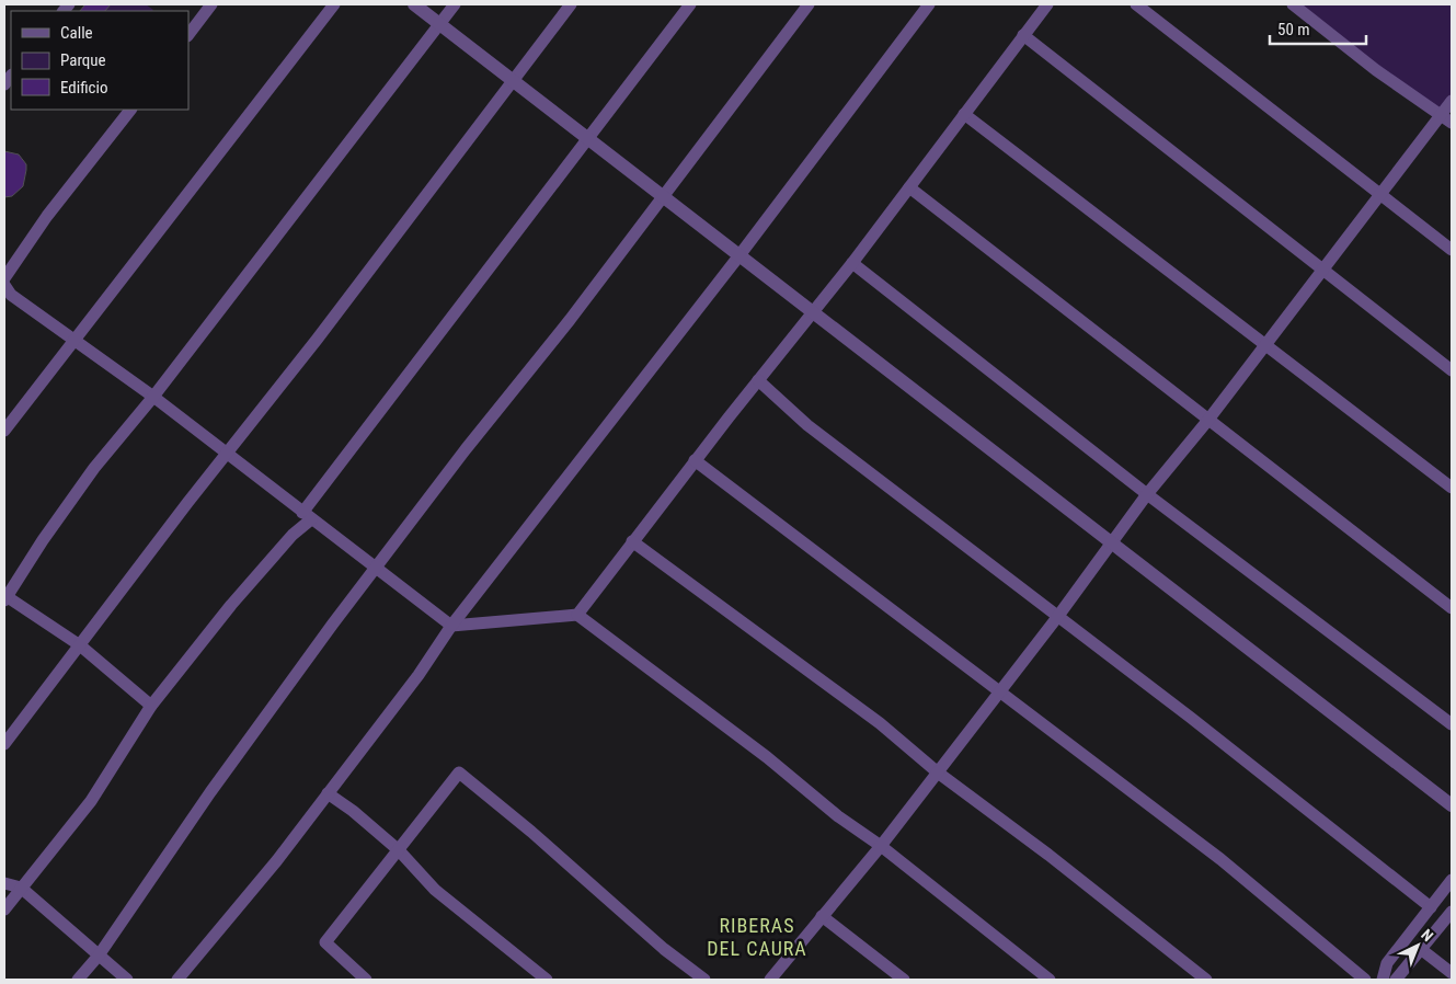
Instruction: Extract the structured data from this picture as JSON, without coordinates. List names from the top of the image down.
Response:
{
  "districts": ["RIBERAS DEL CAURA"],
  "legend": ["Calle", "Parque", "Edificio"],
  "scale_bar": "50 m",
  "north": "top right"
}
